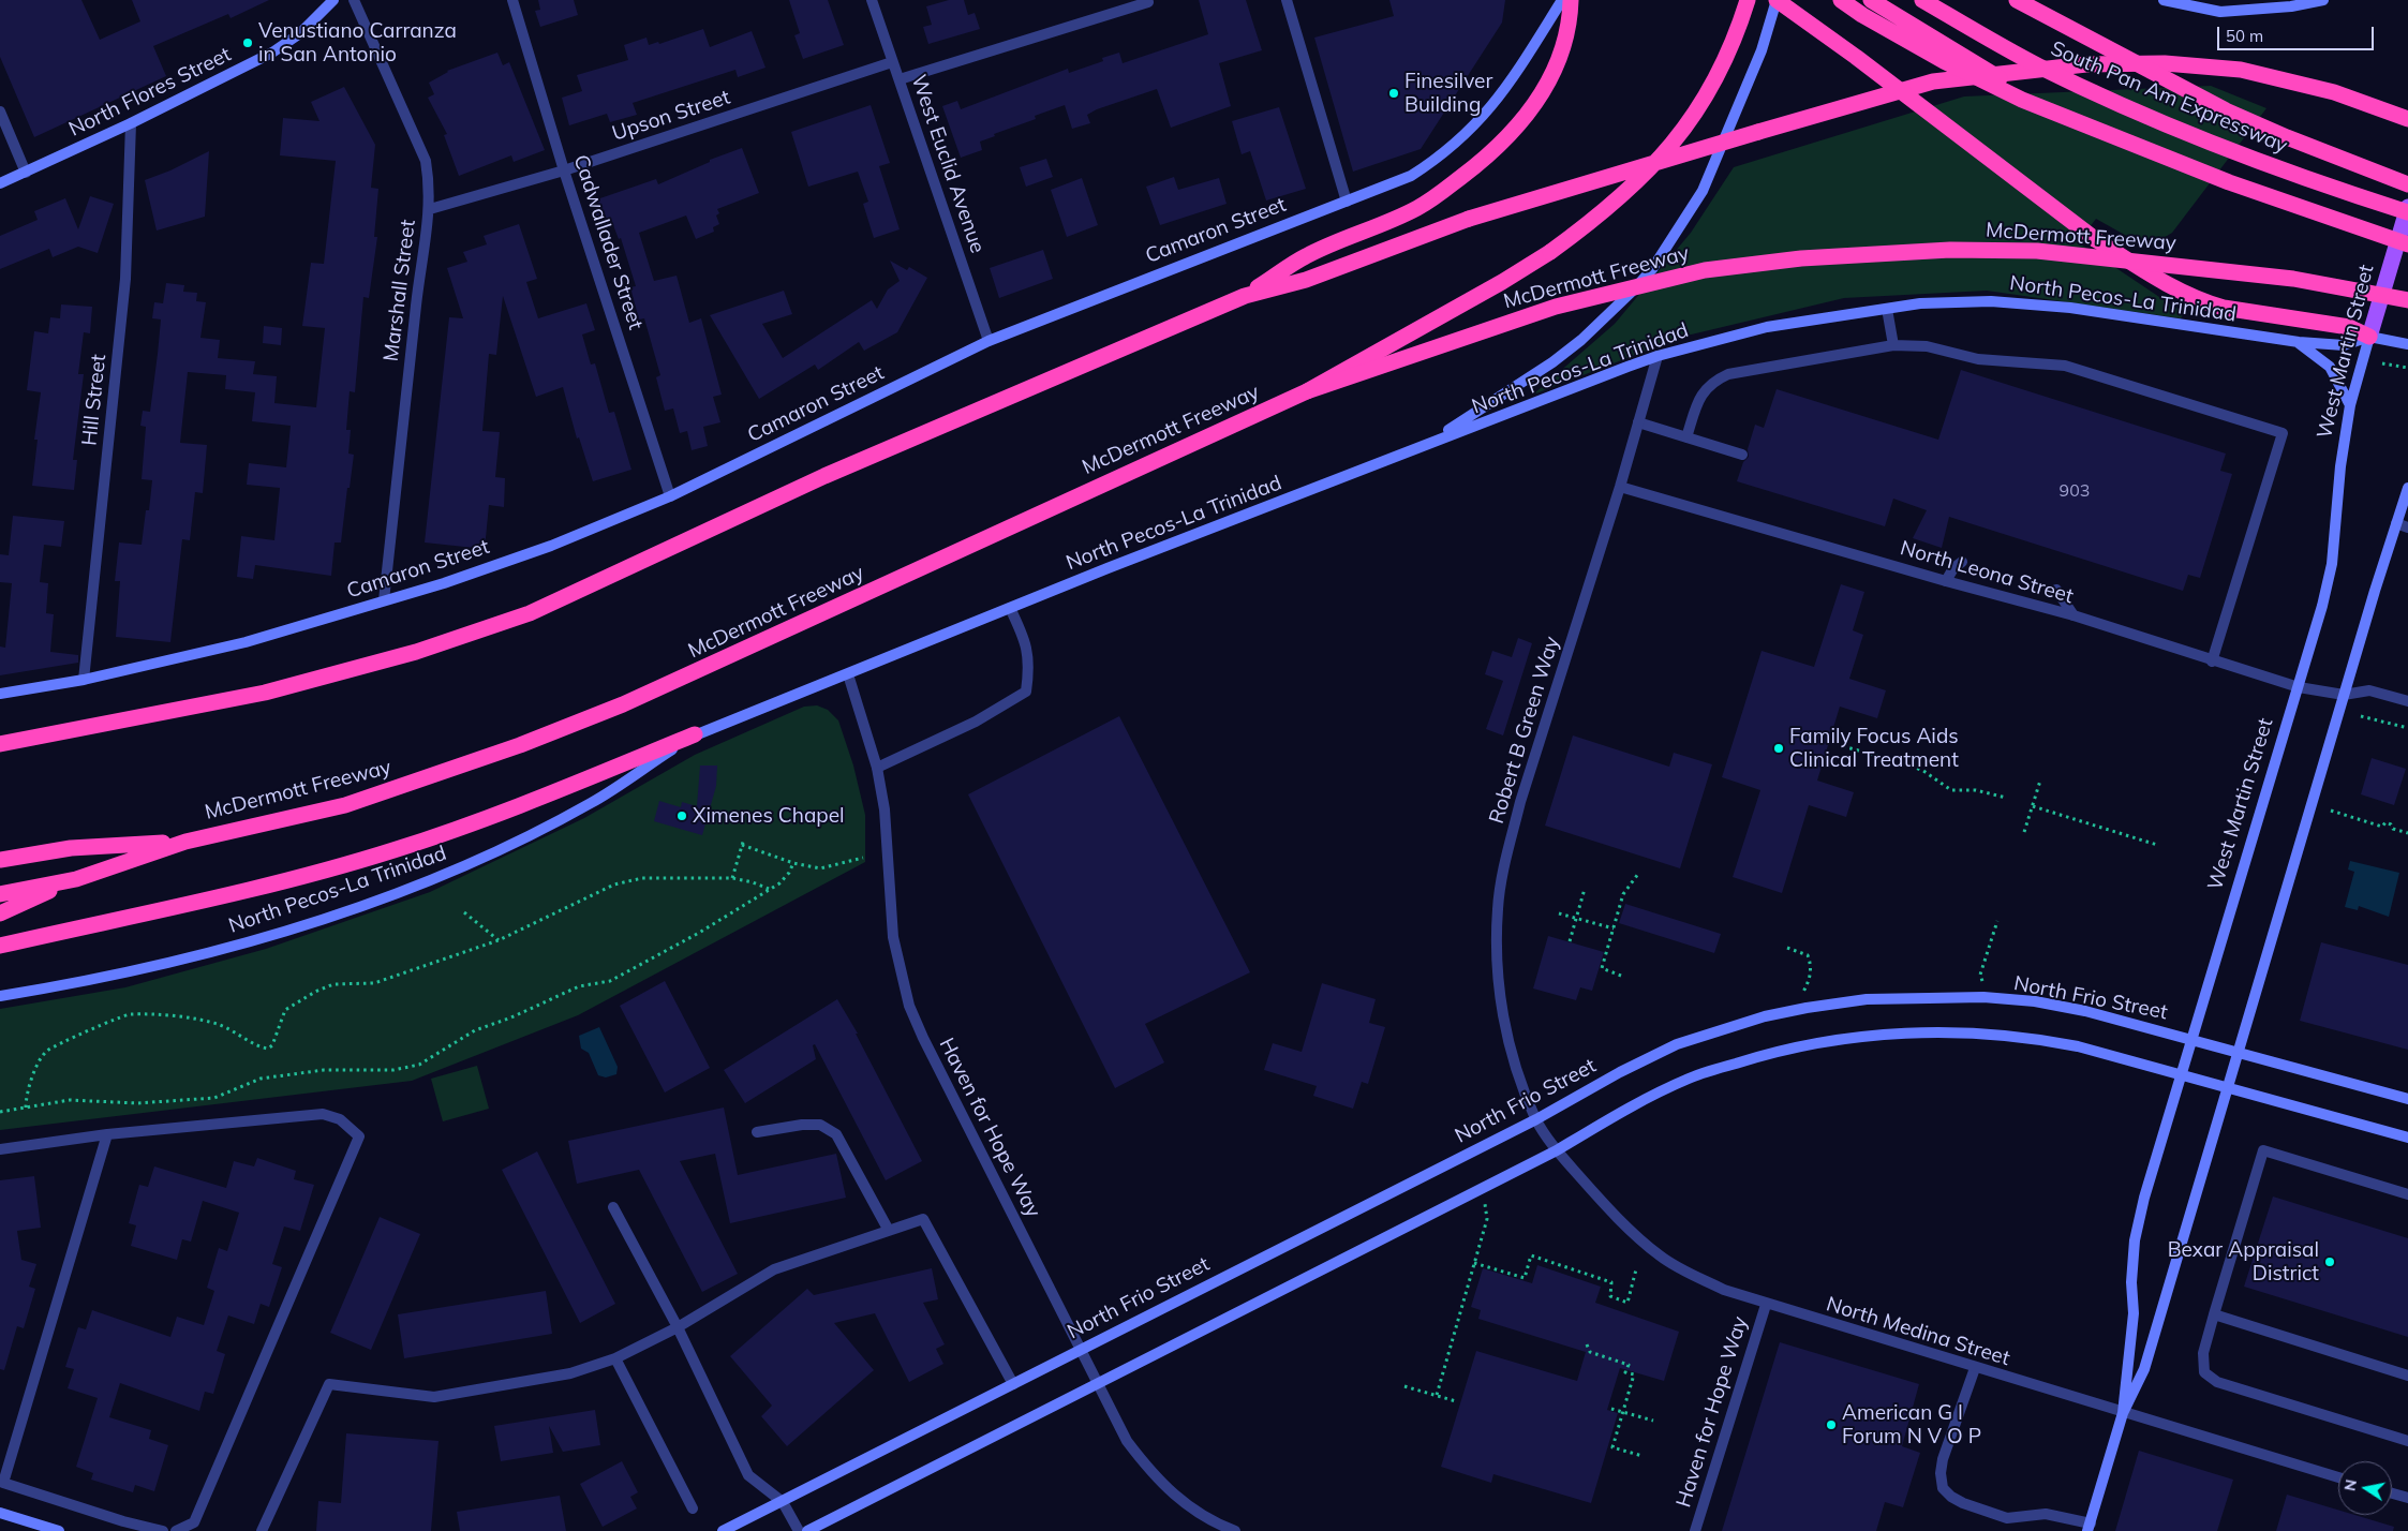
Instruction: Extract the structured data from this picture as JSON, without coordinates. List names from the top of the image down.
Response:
{
  "streets": {
    "highway": ["South Pan Am Expressway", "McDermott Freeway"],
    "main road": [
      "North Flores Street",
      "Camaron Street",
      "North Pecos-La Trinidad",
      "West Martin Street",
      "North Frio Street"
    ],
    "street": [
      "Upson Street",
      "West Euclid Avenue",
      "Cadwallader Street",
      "Marshall Street",
      "Hill Street",
      "North Leona Street",
      "Robert B Green Way",
      "Haven for Hope Way",
      "North Medina Street"
    ]
  },
  "crossings": [
    ["North Flores Street", "Hill Street"],
    ["Upson Street", "West Euclid Avenue"],
    ["Upson Street", "Cadwallader Street"],
    ["Upson Street", "Marshall Street"],
    ["West Euclid Avenue", "Camaron Street"],
    ["Camaron Street", "Cadwallader Street"],
    ["Camaron Street", "Marshall Street"],
    ["Camaron Street", "Hill Street"],
    ["North Pecos-La Trinidad", "West Martin Street"],
    ["North Pecos-La Trinidad", "Robert B Green Way"],
    ["North Pecos-La Trinidad", "Haven for Hope Way"],
    ["West Martin Street", "North Leona Street"],
    ["West Martin Street", "North Frio Street"],
    ["West Martin Street", "North Medina Street"],
    ["North Leona Street", "Robert B Green Way"],
    ["Robert B Green Way", "North Frio Street"],
    ["Robert B Green Way", "North Medina Street"],
    ["North Frio Street", "Haven for Hope Way"],
    ["North Frio Street", "North Medina Street"],
    ["Haven for Hope Way", "North Medina Street"]
  ],
  "places": [
    "Venustiano Carranza in San Antonio",
    "Finesilver Building",
    "Family Focus Aids Clinical Treatment",
    "Ximenes Chapel",
    "Bexar Appraisal District",
    "American G I Forum N V O P"
  ],
  "house_numbers": ["903"],
  "scale_bar": "50 m",
  "north": "left"
}
